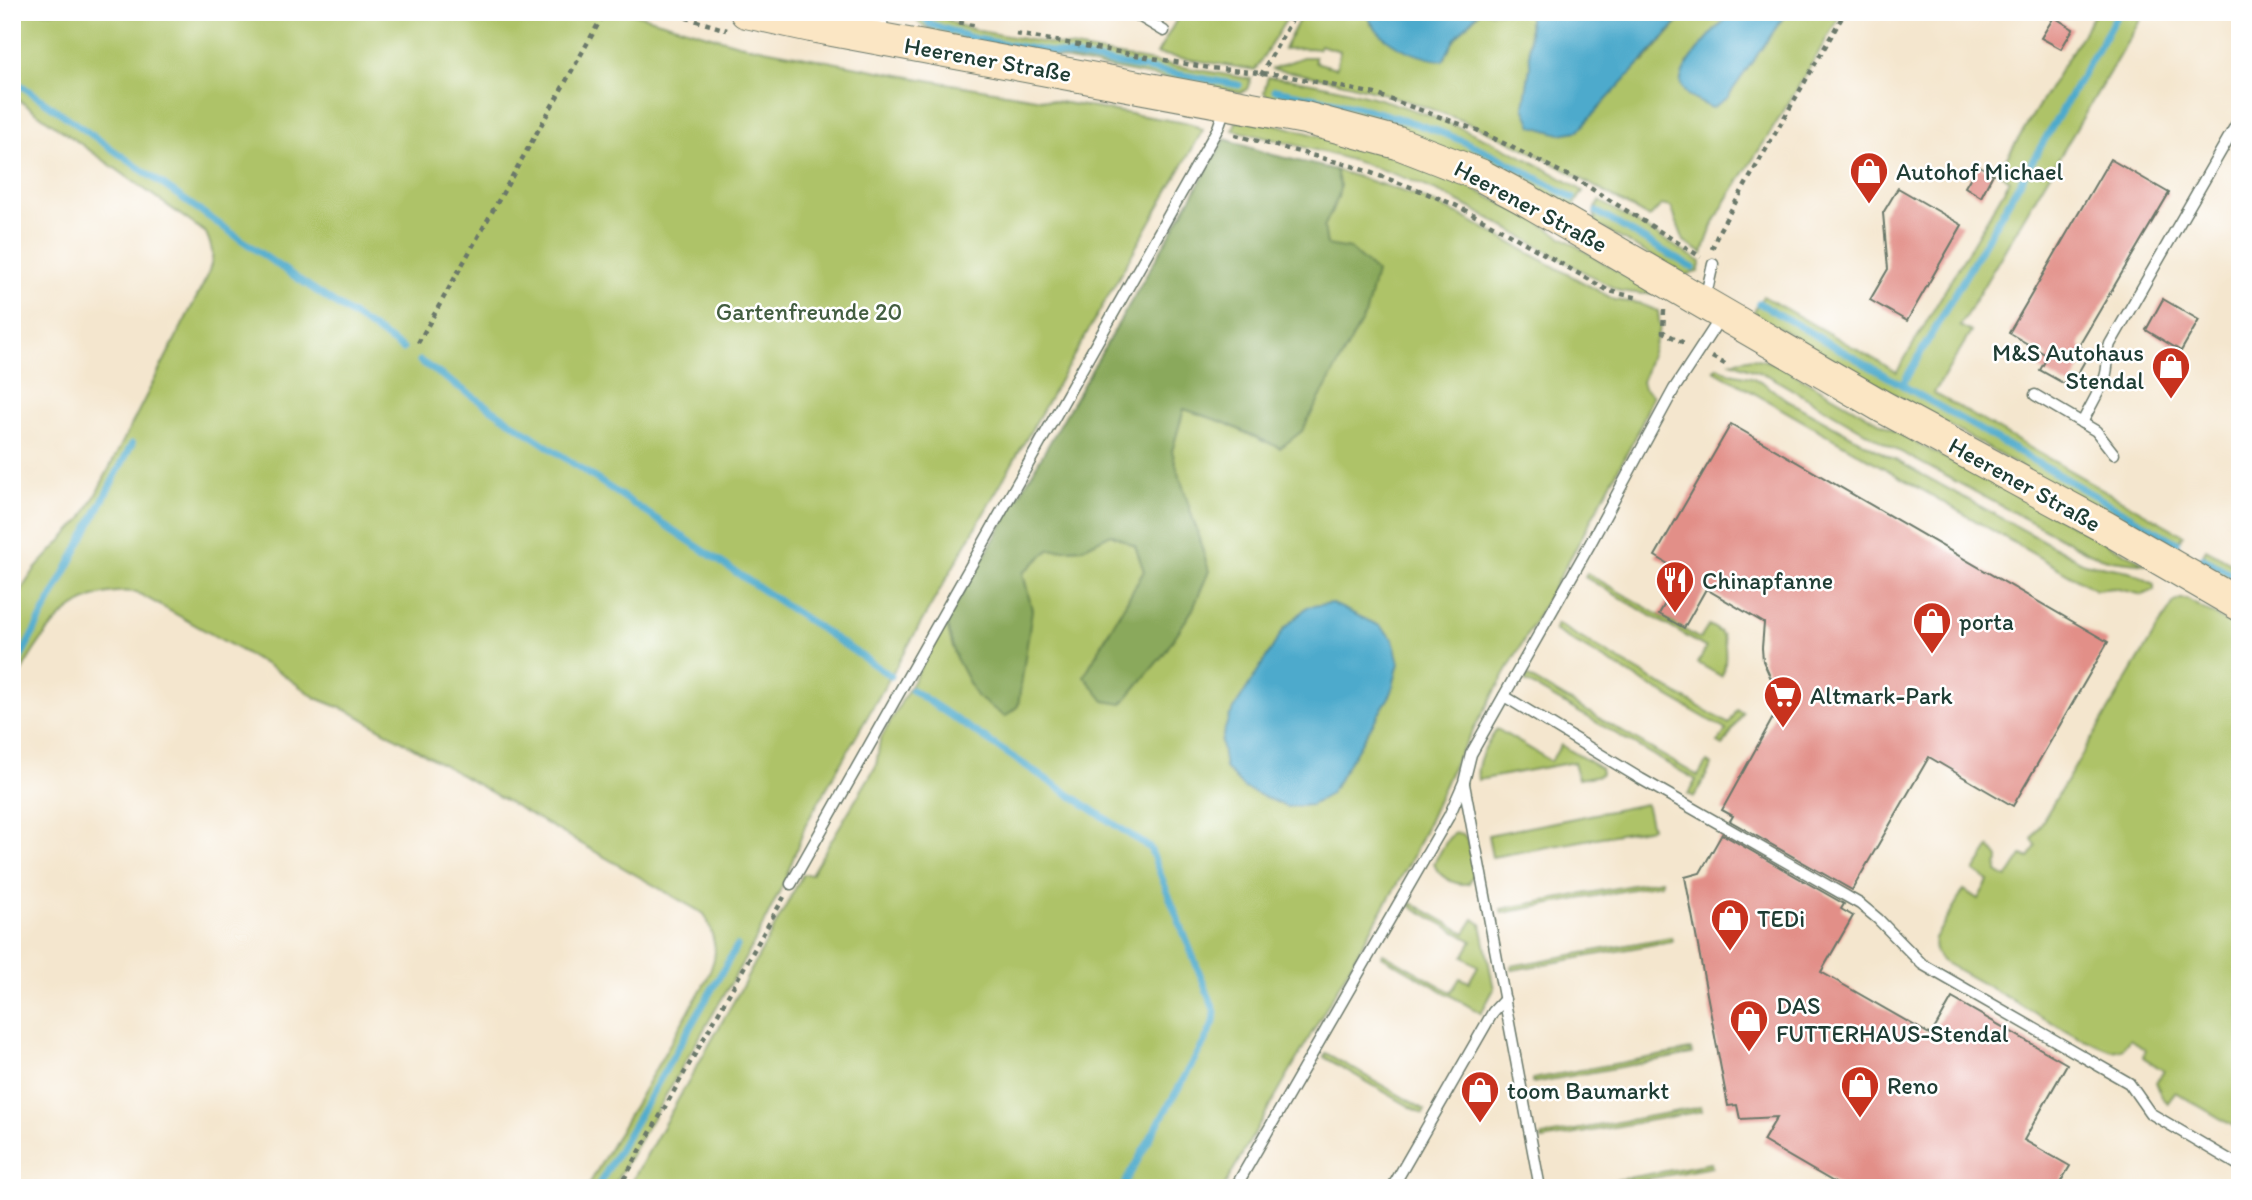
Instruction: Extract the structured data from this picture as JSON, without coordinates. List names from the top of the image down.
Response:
{
  "streets": {
    "main road": ["Heerener Straße"]
  },
  "parks": ["Gartenfreunde 20"],
  "places": {
    "shop": [
      "Autohof Michael",
      "M&S Autohaus Stendal",
      "porta",
      "TEDi",
      "DAS FUTTERHAUS-Stendal",
      "Reno",
      "toom Baumarkt"
    ],
    "restaurant": ["Chinapfanne"],
    "supermarket": ["Altmark-Park"]
  }
}
